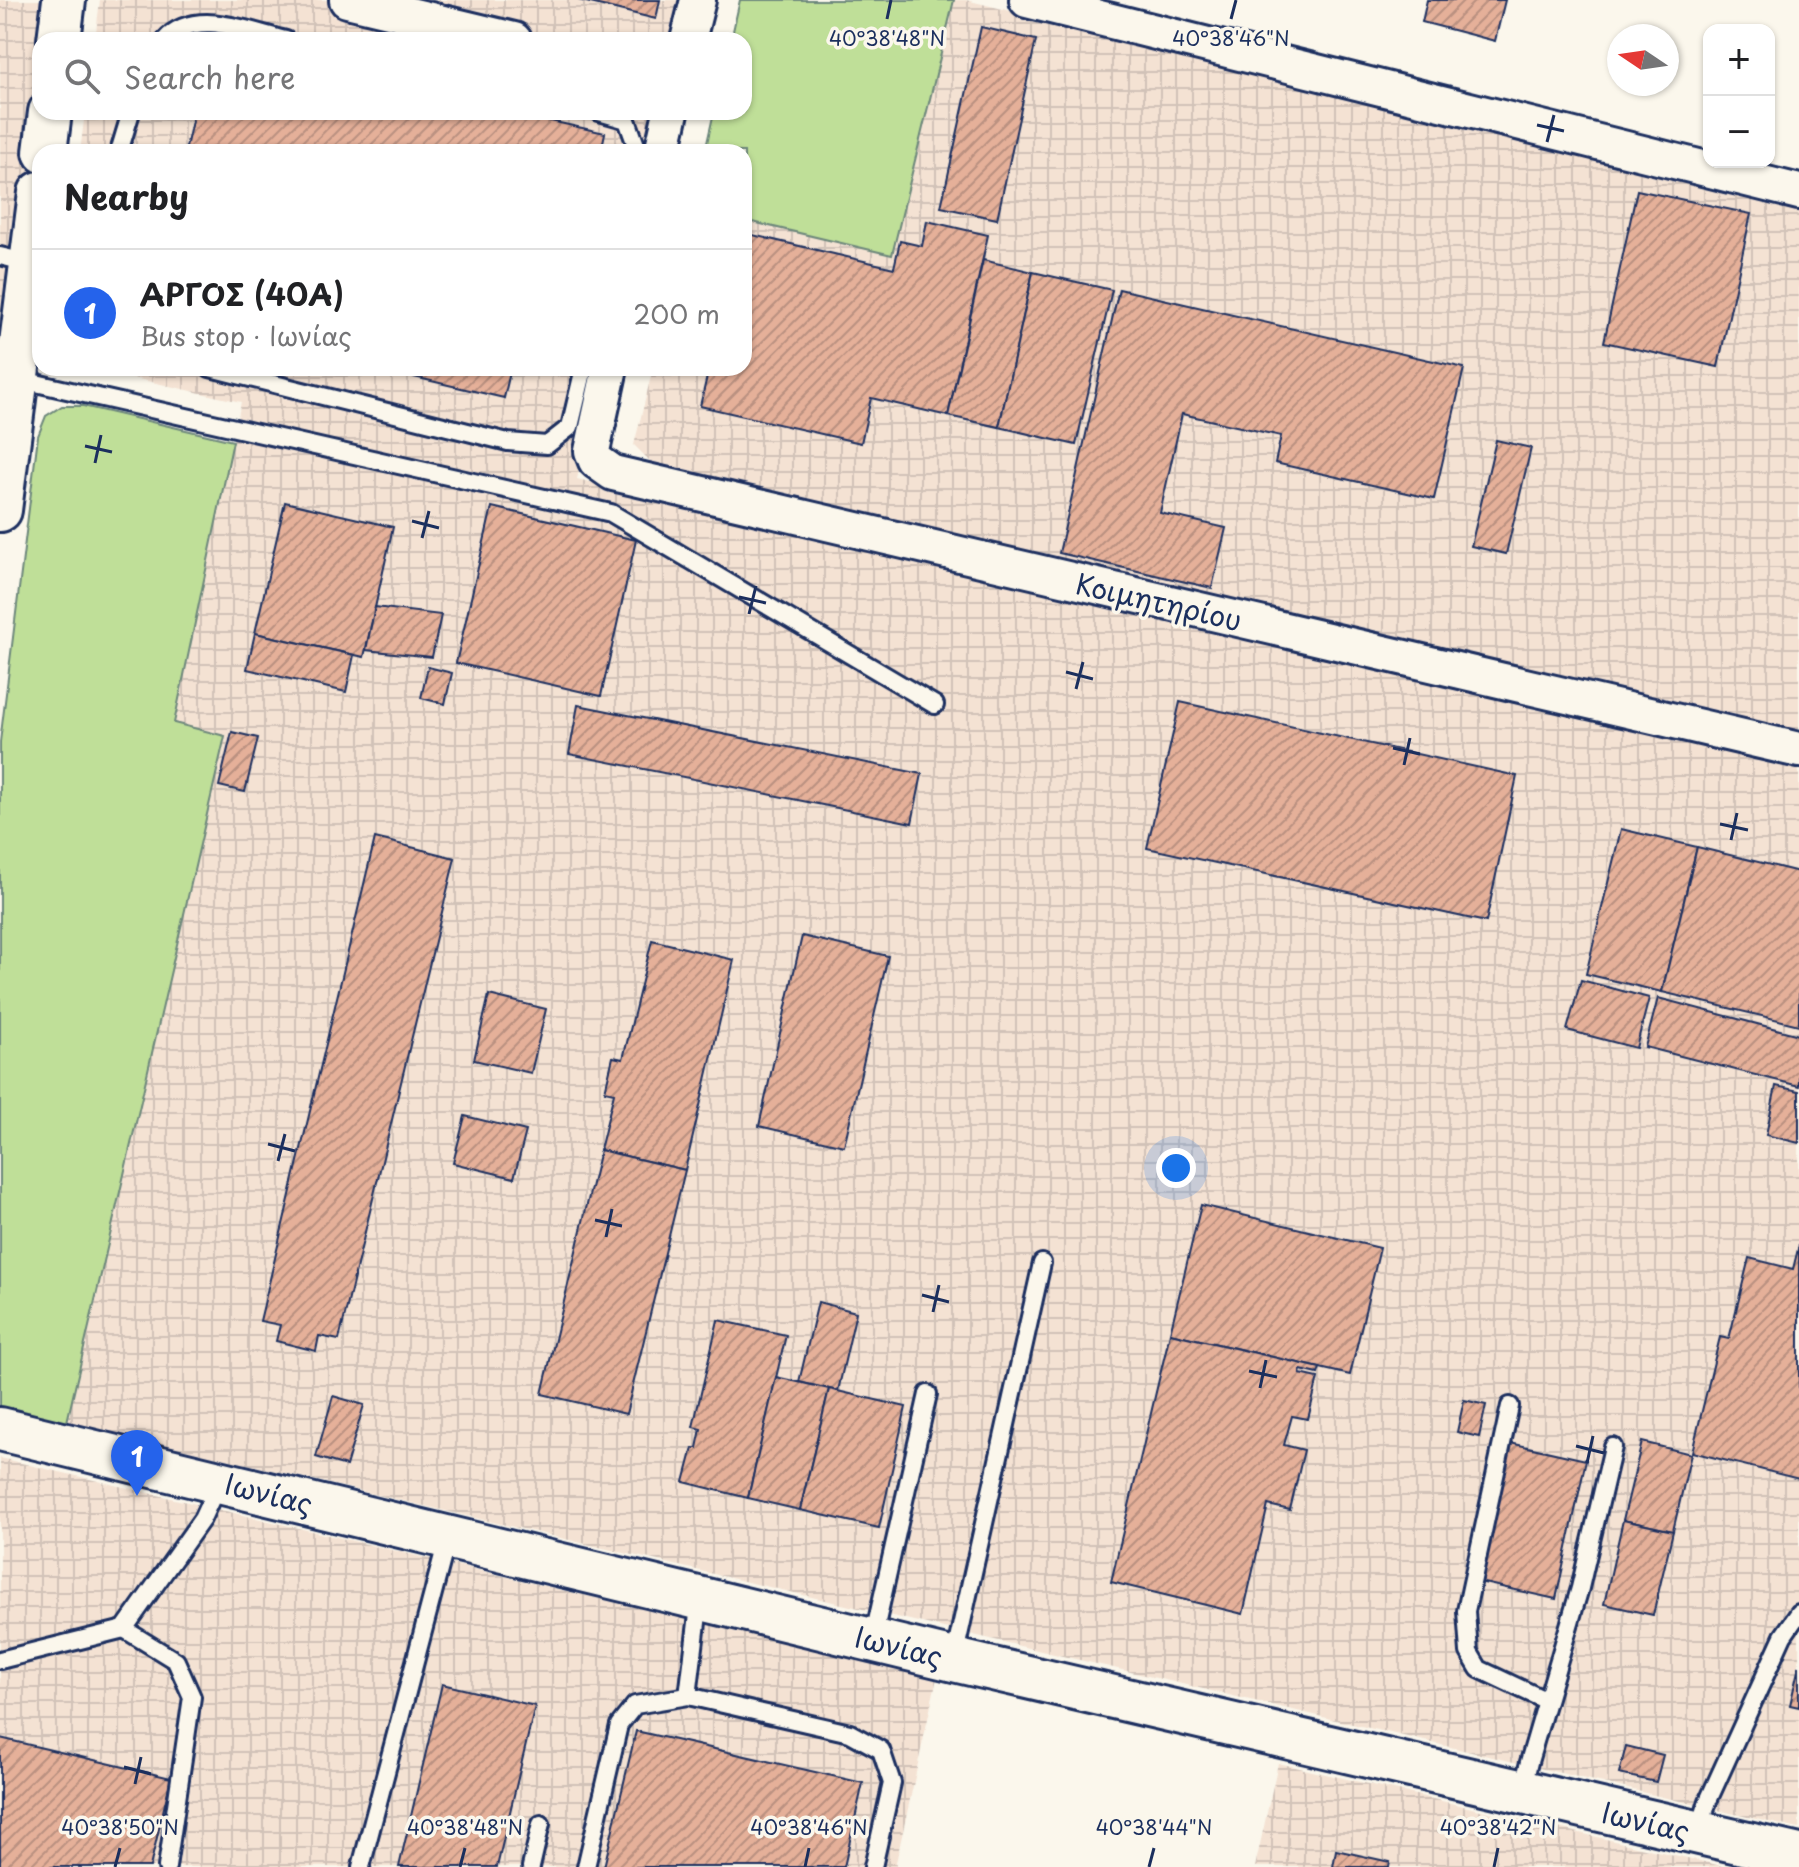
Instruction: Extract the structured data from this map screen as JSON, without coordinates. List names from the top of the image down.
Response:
{
  "streets": {
    "street": ["Κοιμητηρίου", "Ιωνίας"]
  },
  "north": "left",
  "page": {
    "map_buttons": ["+", "−"],
    "search": "Search here",
    "heading": "Nearby",
    "list": [
      {
        "mark": "1",
        "name": "ΑΡΓΟΣ (40Α)",
        "note": "Bus stop · Ιωνίας",
        "value": "200 m"
      }
    ],
    "pins": "1"
  },
  "coordinates": [
    "40°38'48\"N",
    "40°38'46\"N",
    "40°38'50\"N",
    "40°38'44\"N",
    "40°38'42\"N"
  ]
}
